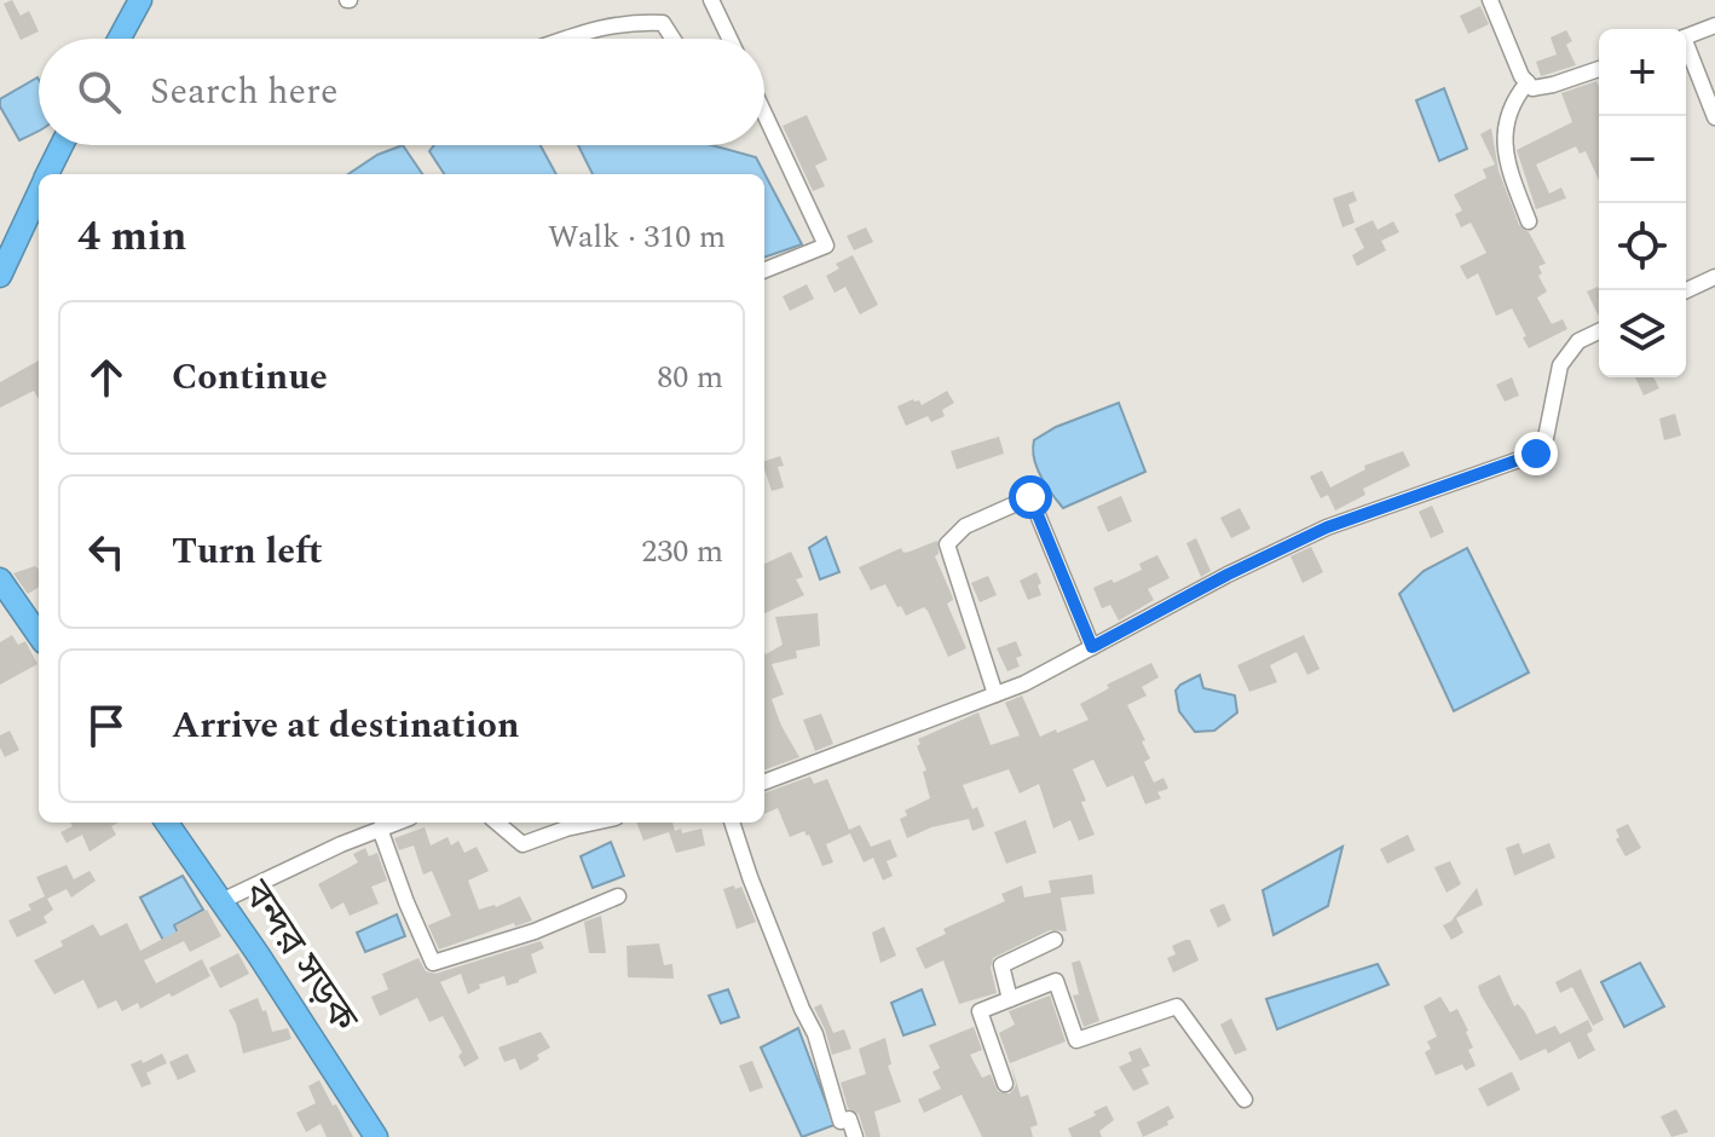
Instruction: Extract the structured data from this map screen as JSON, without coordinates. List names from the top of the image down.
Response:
{
  "streets": {
    "highway": ["বন্দর সড়ক"]
  },
  "page": {
    "map_buttons": ["+", "−"],
    "search": "Search here",
    "heading": ["4 min", "Walk · 310 m"],
    "list": [
      ["Continue", "80 m"],
      ["Turn left", "230 m"],
      "Arrive at destination"
    ]
  }
}
